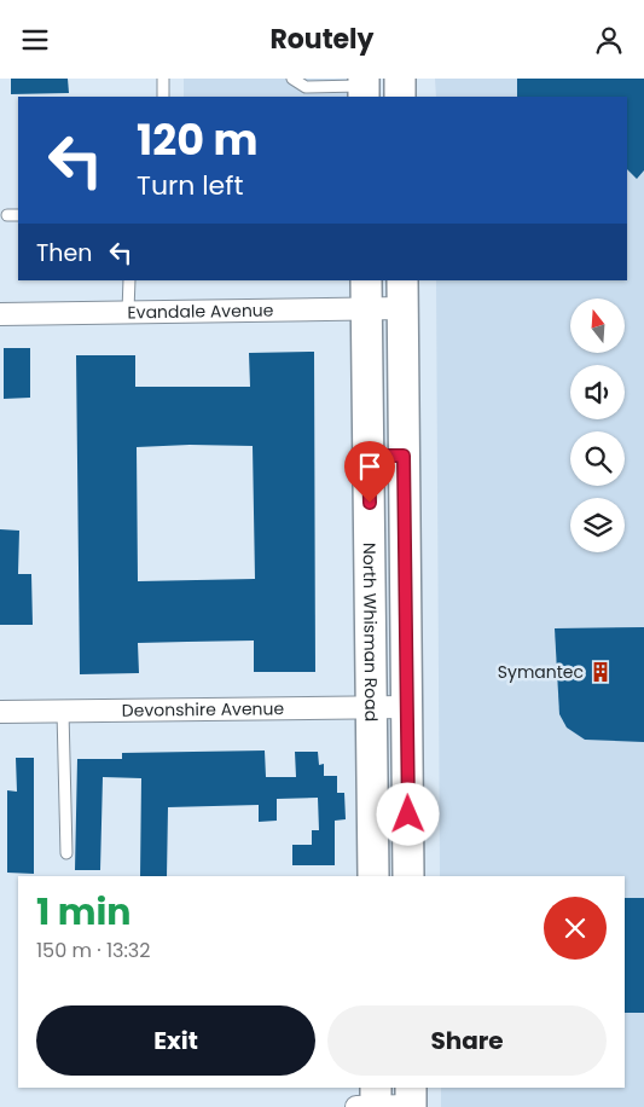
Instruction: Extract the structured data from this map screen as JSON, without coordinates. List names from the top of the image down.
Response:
{
  "streets": {
    "main road": ["North Whisman Road"],
    "street": ["Evandale Avenue", "Devonshire Avenue"]
  },
  "crossings": [
    ["Evandale Avenue", "North Whisman Road"],
    ["North Whisman Road", "Devonshire Avenue"]
  ],
  "places": {
    "building": ["Symantec"]
  },
  "north": "top",
  "page": {
    "header": "Routely",
    "turn": ["120 m", "Turn left"],
    "then": "Then",
    "heading": ["1 min", "150 m · 13:32"],
    "buttons": ["Exit", "Share"]
  }
}
